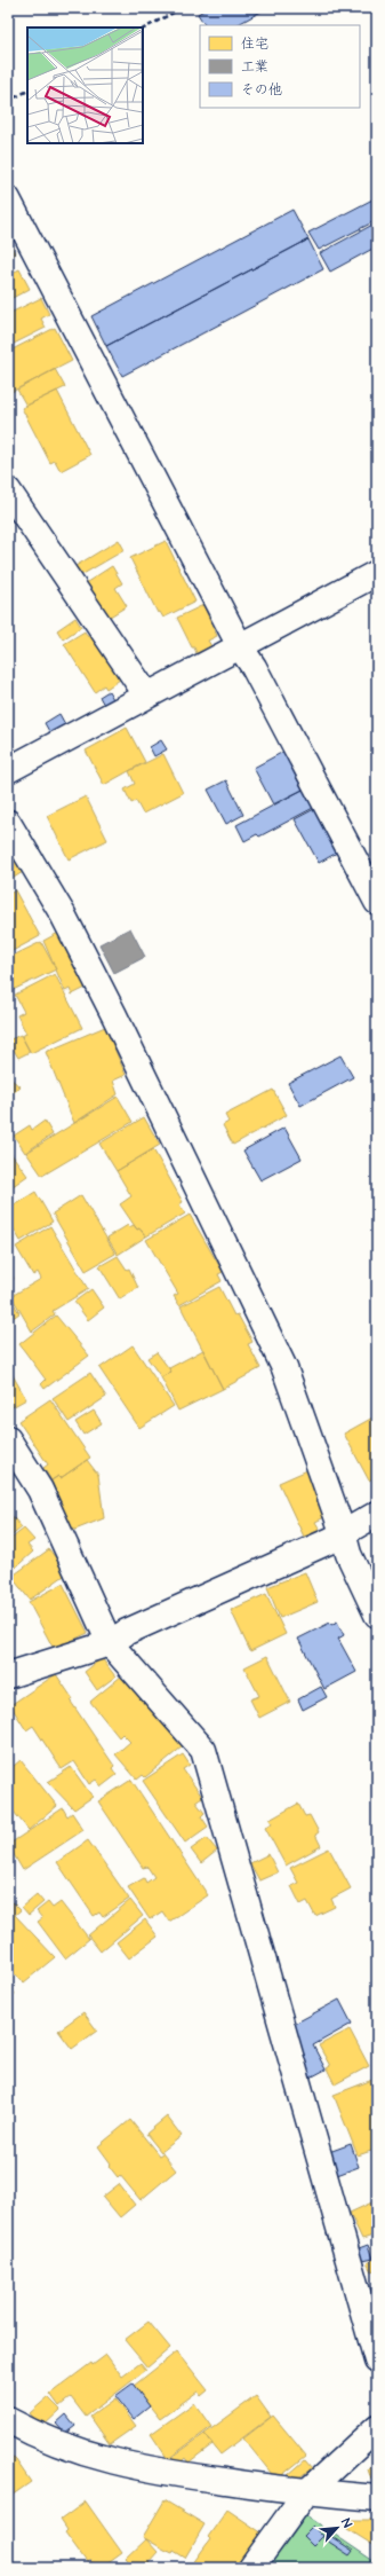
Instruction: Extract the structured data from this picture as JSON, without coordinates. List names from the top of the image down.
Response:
{
  "legend": ["住宅", "工業", "その他"],
  "north": "top right"
}
